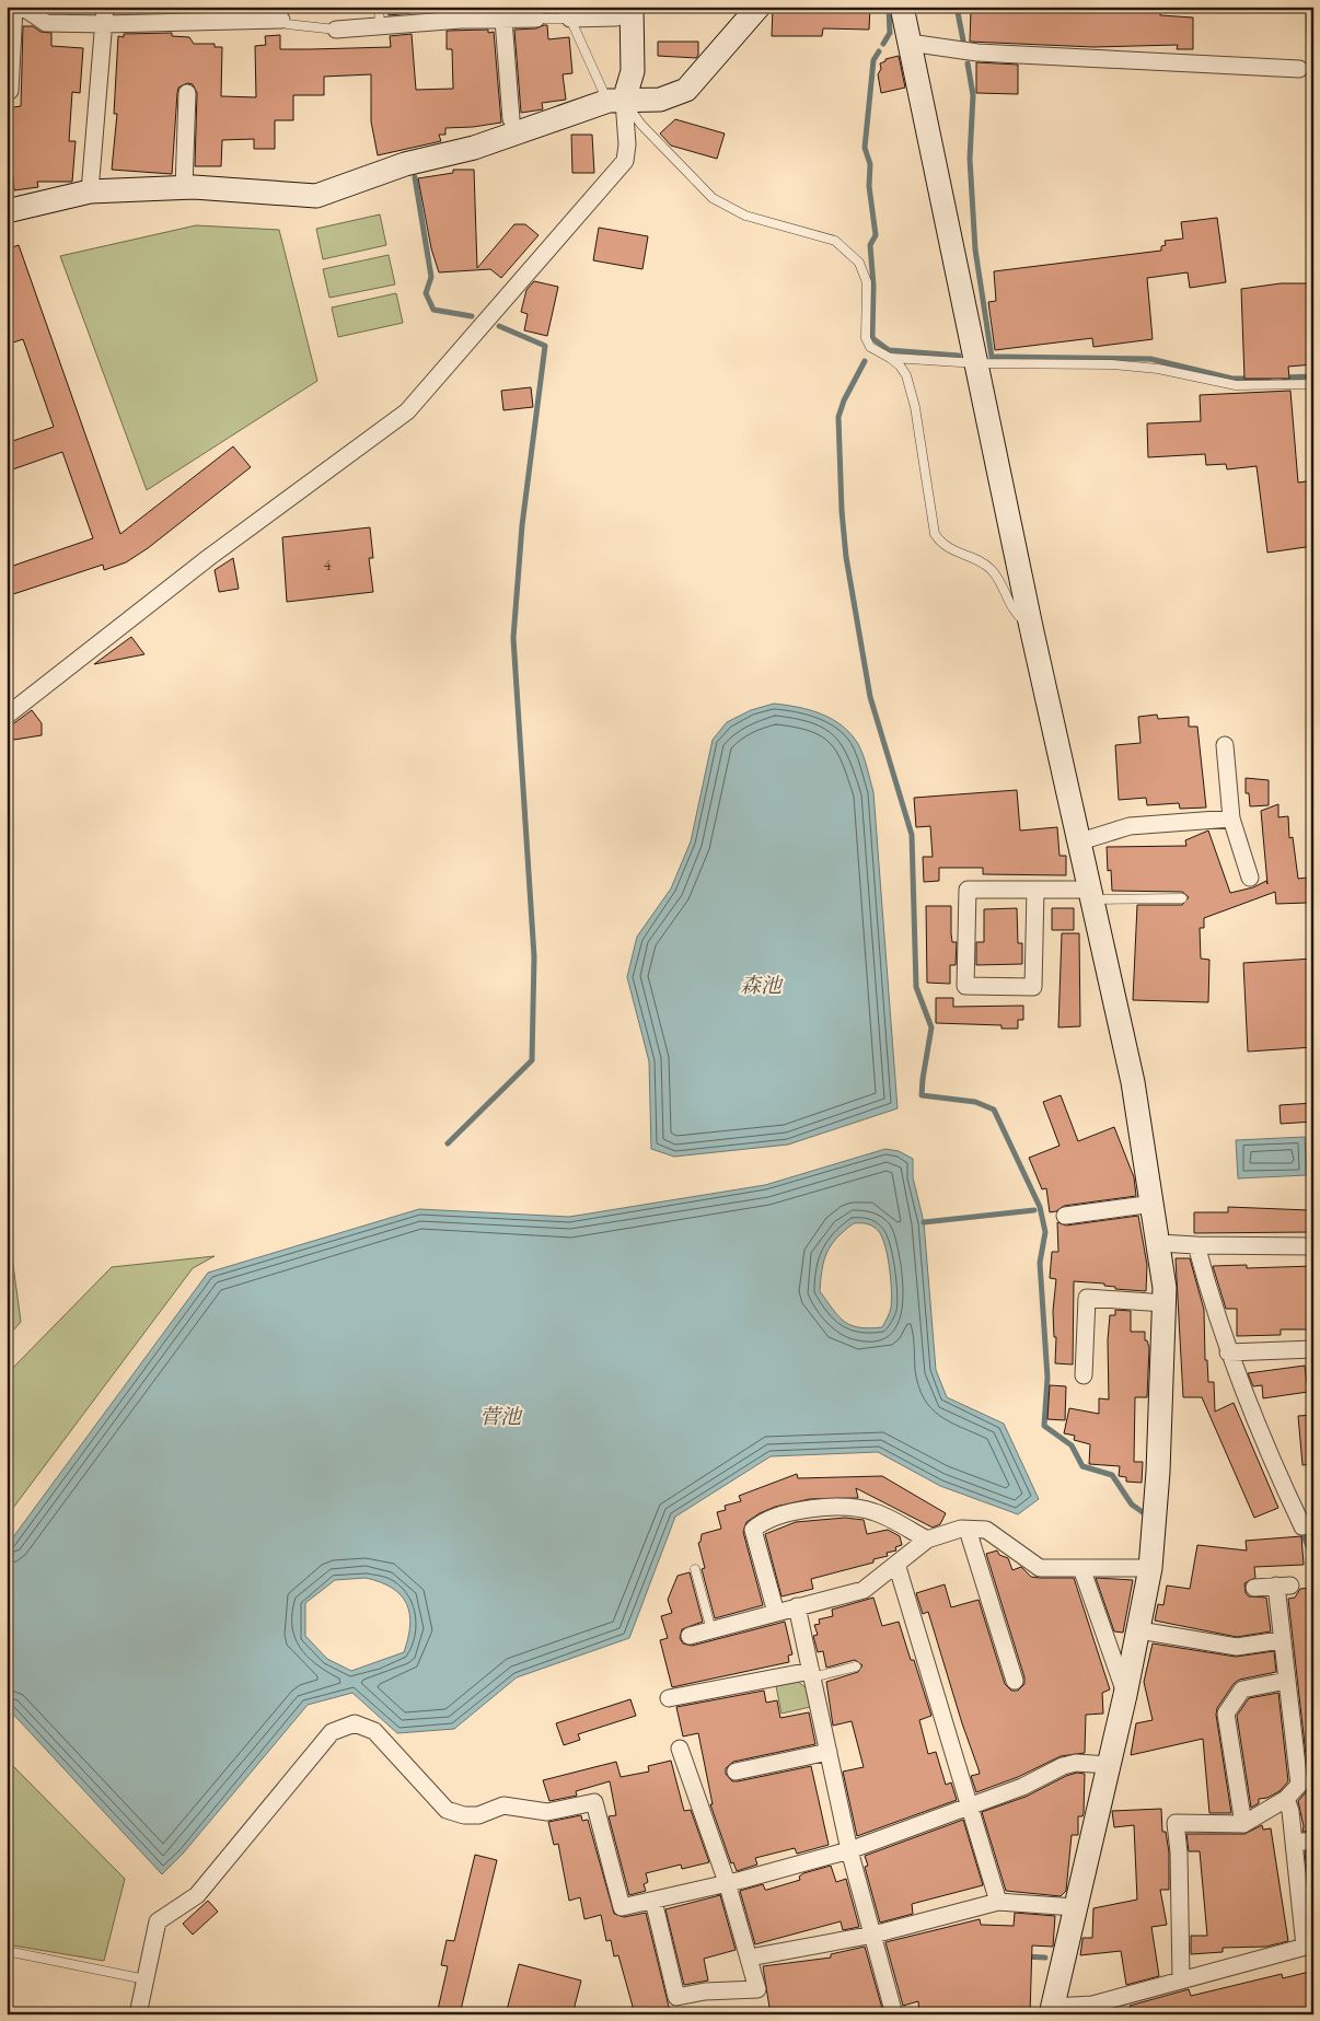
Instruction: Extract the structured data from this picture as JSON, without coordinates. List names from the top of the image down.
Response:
{
  "water": ["森池", "菅池"],
  "house_numbers": ["4"]
}
